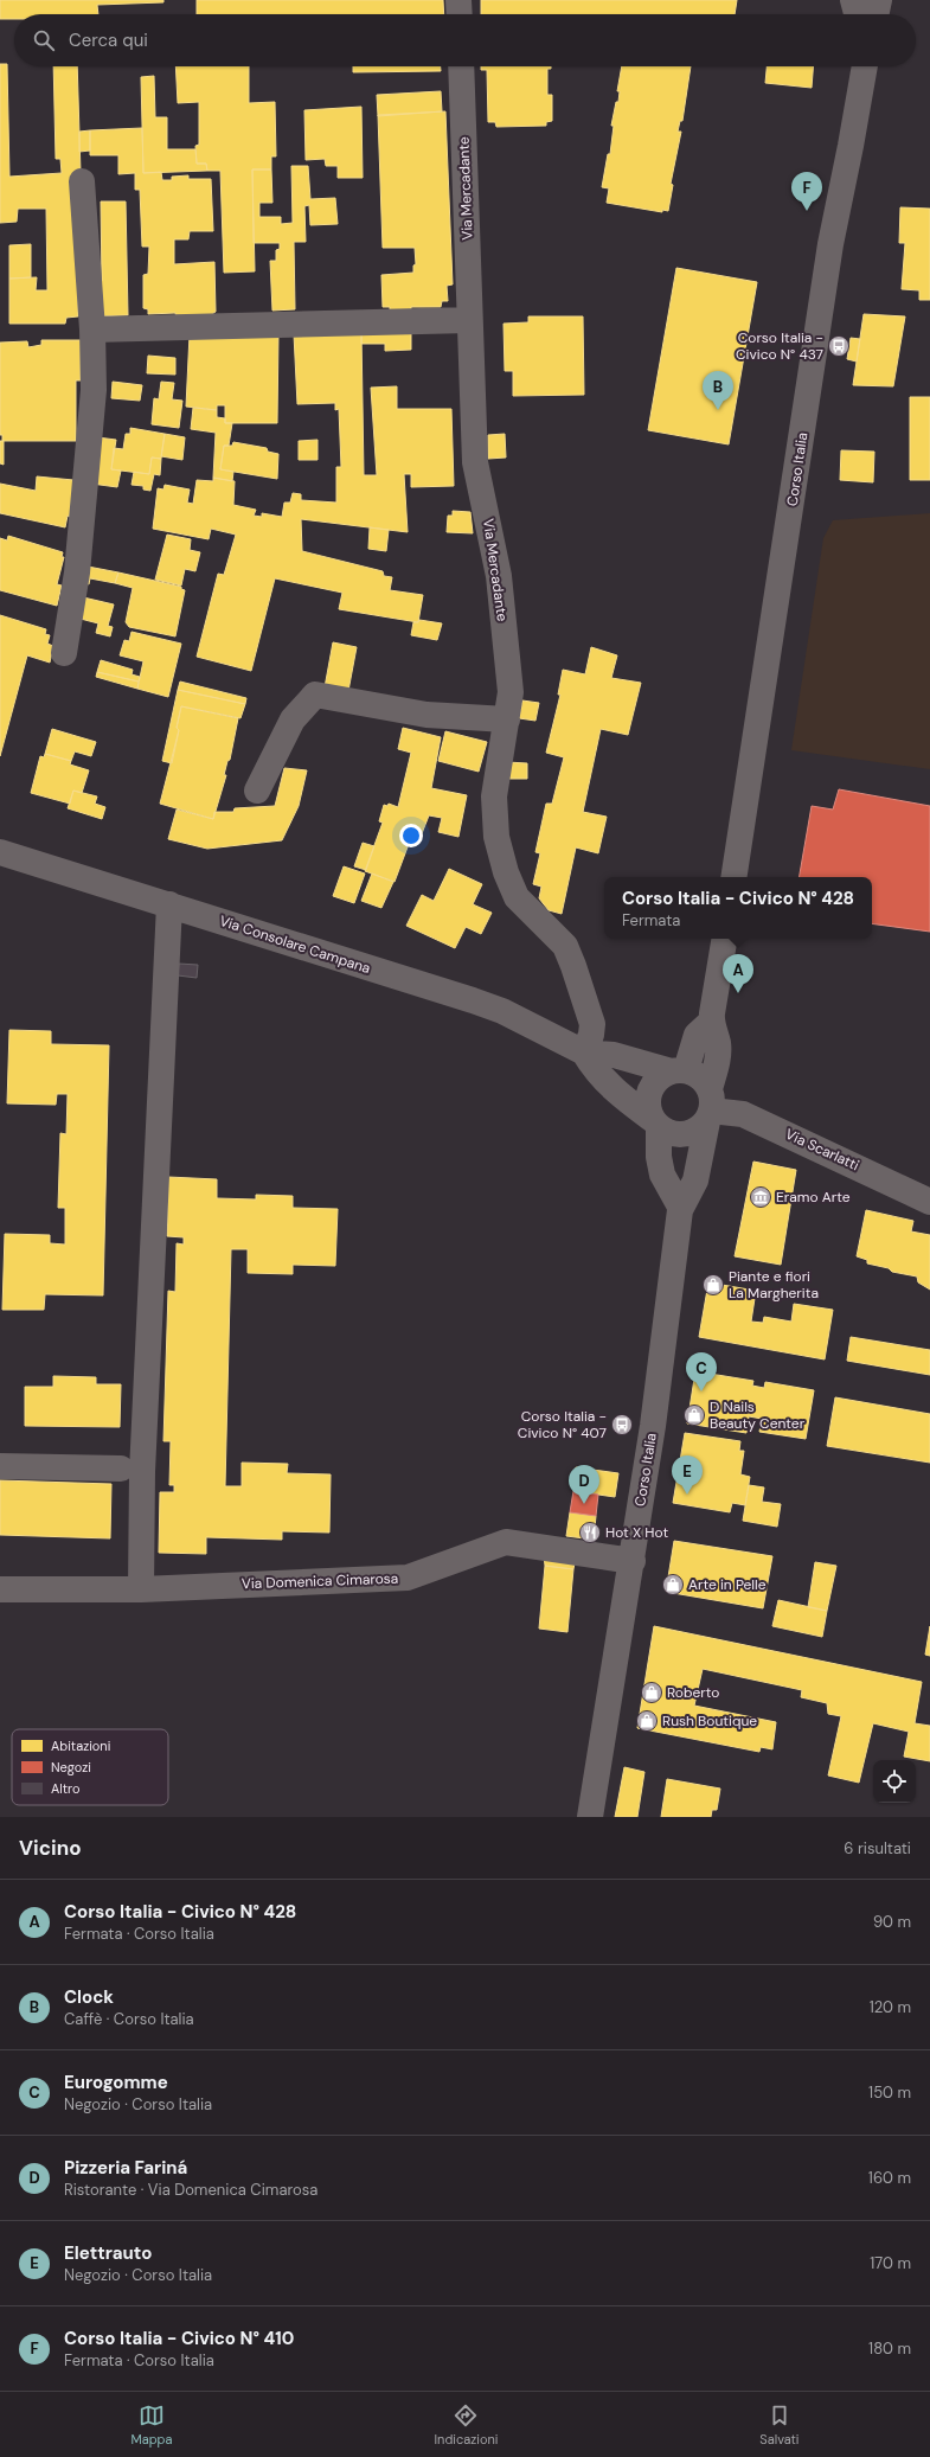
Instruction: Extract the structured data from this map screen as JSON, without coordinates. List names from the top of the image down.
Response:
{
  "streets": {
    "street": [
      "Via Mercadante",
      "Corso Italia",
      "Via Consolare Campana",
      "Via Scarlatti",
      "Via Domenica Cimarosa"
    ]
  },
  "crossings": [
    ["Via Mercadante", "Via Consolare Campana"],
    ["Corso Italia", "Via Consolare Campana"],
    ["Corso Italia", "Via Scarlatti"],
    ["Corso Italia", "Via Domenica Cimarosa"],
    ["Via Consolare Campana", "Via Scarlatti"]
  ],
  "places": {
    "bus stop": ["Corso Italia - Civico N° 437", "Corso Italia - Civico N° 407"],
    "museum": ["Eramo Arte"],
    "shop": [
      "Piante e fiori La Margherita",
      "D Nails Beauty Center",
      "Arte in Pelle",
      "Roberto",
      "Rush Boutique"
    ],
    "restaurant": ["Hot X Hot"]
  },
  "legend": ["Abitazioni", "Negozi", "Altro"],
  "page": {
    "search": "Cerca qui",
    "pins": [
      "F",
      "B",
      "A",
      "C",
      "E",
      "D"
    ],
    "popup": ["Corso Italia - Civico N° 428", "Fermata"],
    "heading": ["Vicino", "6 risultati"],
    "list": [
      {
        "mark": "A",
        "name": "Corso Italia - Civico N° 428",
        "note": "Fermata · Corso Italia",
        "value": "90 m"
      },
      {
        "mark": "B",
        "name": "Clock",
        "note": "Caffè · Corso Italia",
        "value": "120 m"
      },
      {
        "mark": "C",
        "name": "Eurogomme",
        "note": "Negozio · Corso Italia",
        "value": "150 m"
      },
      {
        "mark": "D",
        "name": "Pizzeria Fariná",
        "note": "Ristorante · Via Domenica Cimarosa",
        "value": "160 m"
      },
      {
        "mark": "E",
        "name": "Elettrauto",
        "note": "Negozio · Corso Italia",
        "value": "170 m"
      },
      {
        "mark": "F",
        "name": "Corso Italia - Civico N° 410",
        "note": "Fermata · Corso Italia",
        "value": "180 m"
      }
    ],
    "nav": ["Mappa", "Indicazioni", "Salvati"]
  }
}
